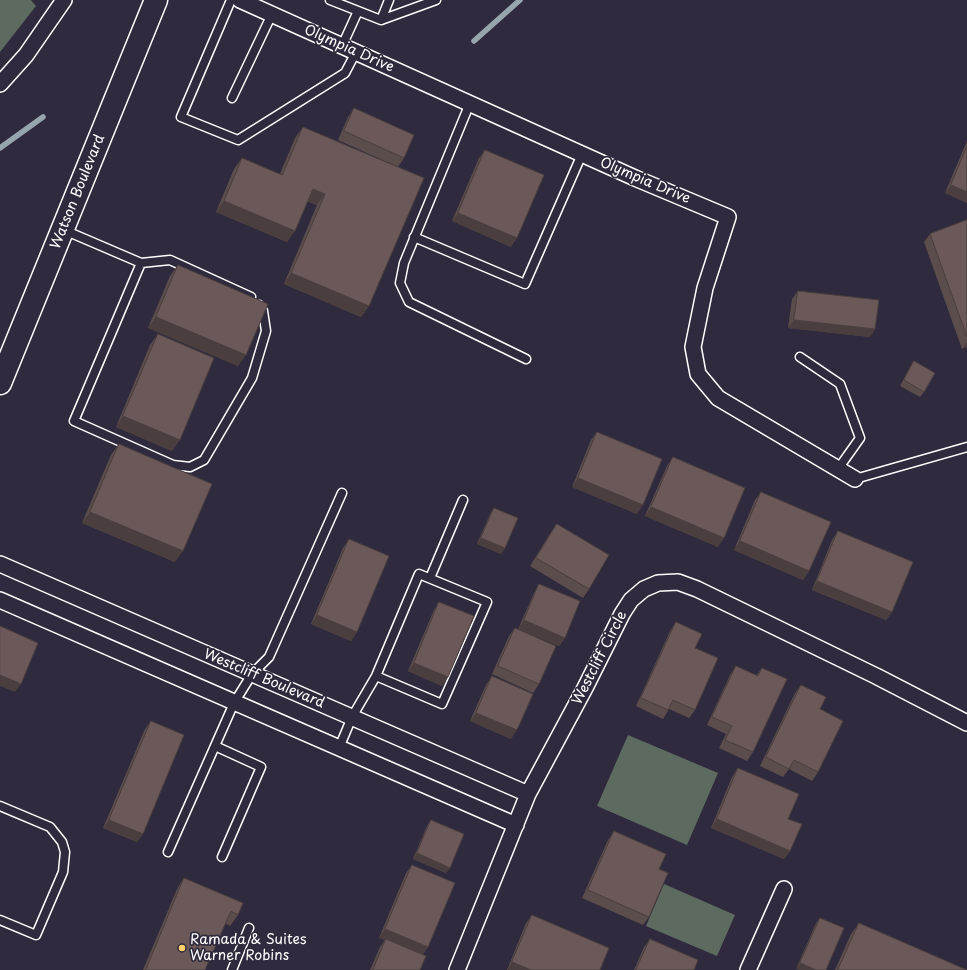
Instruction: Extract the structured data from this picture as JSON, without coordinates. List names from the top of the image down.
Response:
{
  "streets": {
    "main road": ["Watson Boulevard"],
    "street": ["Olympia Drive", "Westcliff Circle", "Westcliff Boulevard"]
  },
  "crossings": [
    ["Westcliff Circle", "Westcliff Boulevard"]
  ],
  "places": ["Ramada & Suites Warner Robins"]
}
